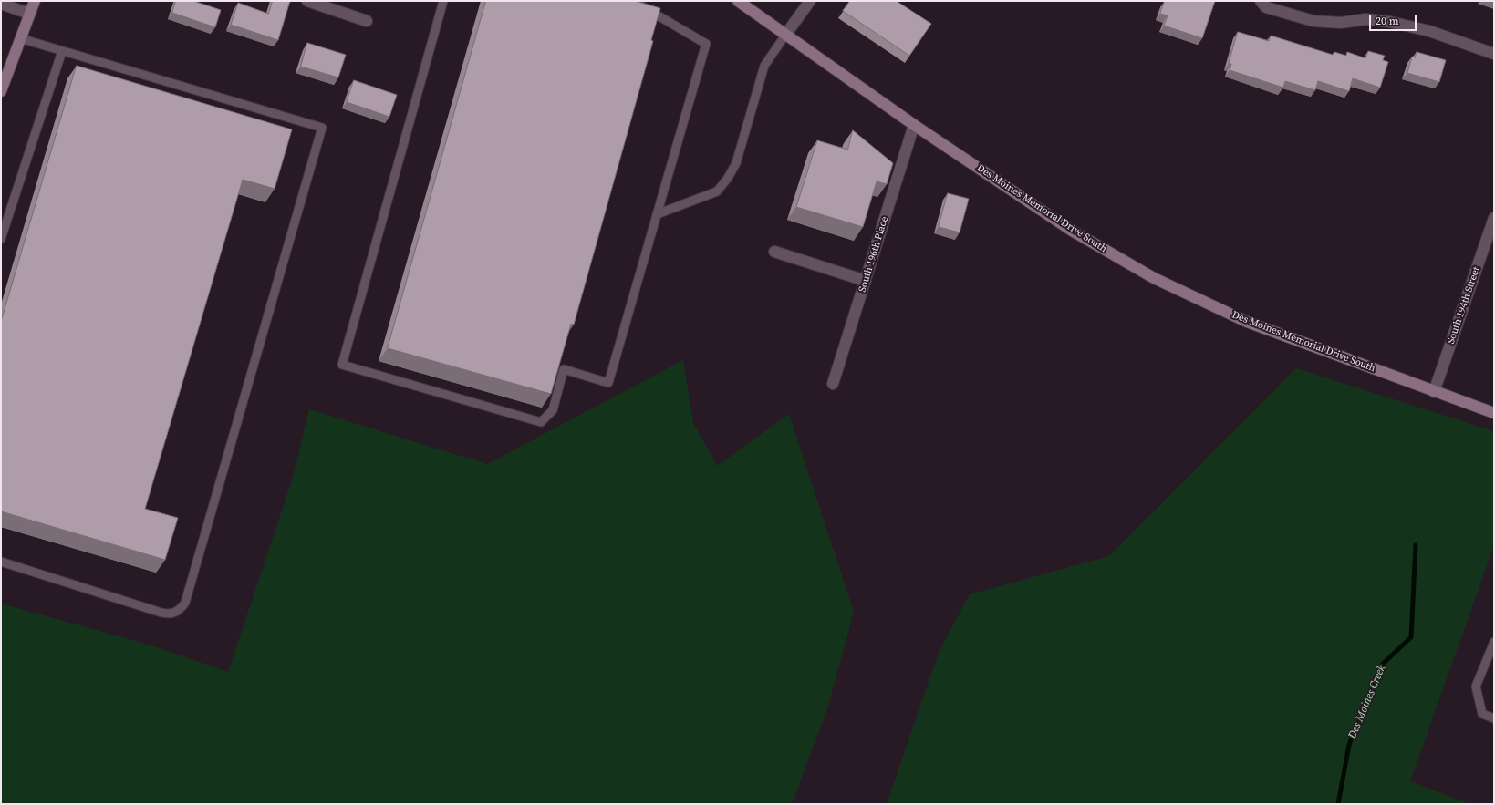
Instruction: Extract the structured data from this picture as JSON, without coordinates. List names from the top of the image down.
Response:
{
  "streets": {
    "main road": ["Des Moines Memorial Drive South"],
    "street": ["South 196th Place", "South 194th Street"]
  },
  "crossings": [
    ["Des Moines Memorial Drive South", "South 196th Place"],
    ["Des Moines Memorial Drive South", "South 194th Street"]
  ],
  "water": ["Des Moines Creek"],
  "scale_bar": "20 m"
}
